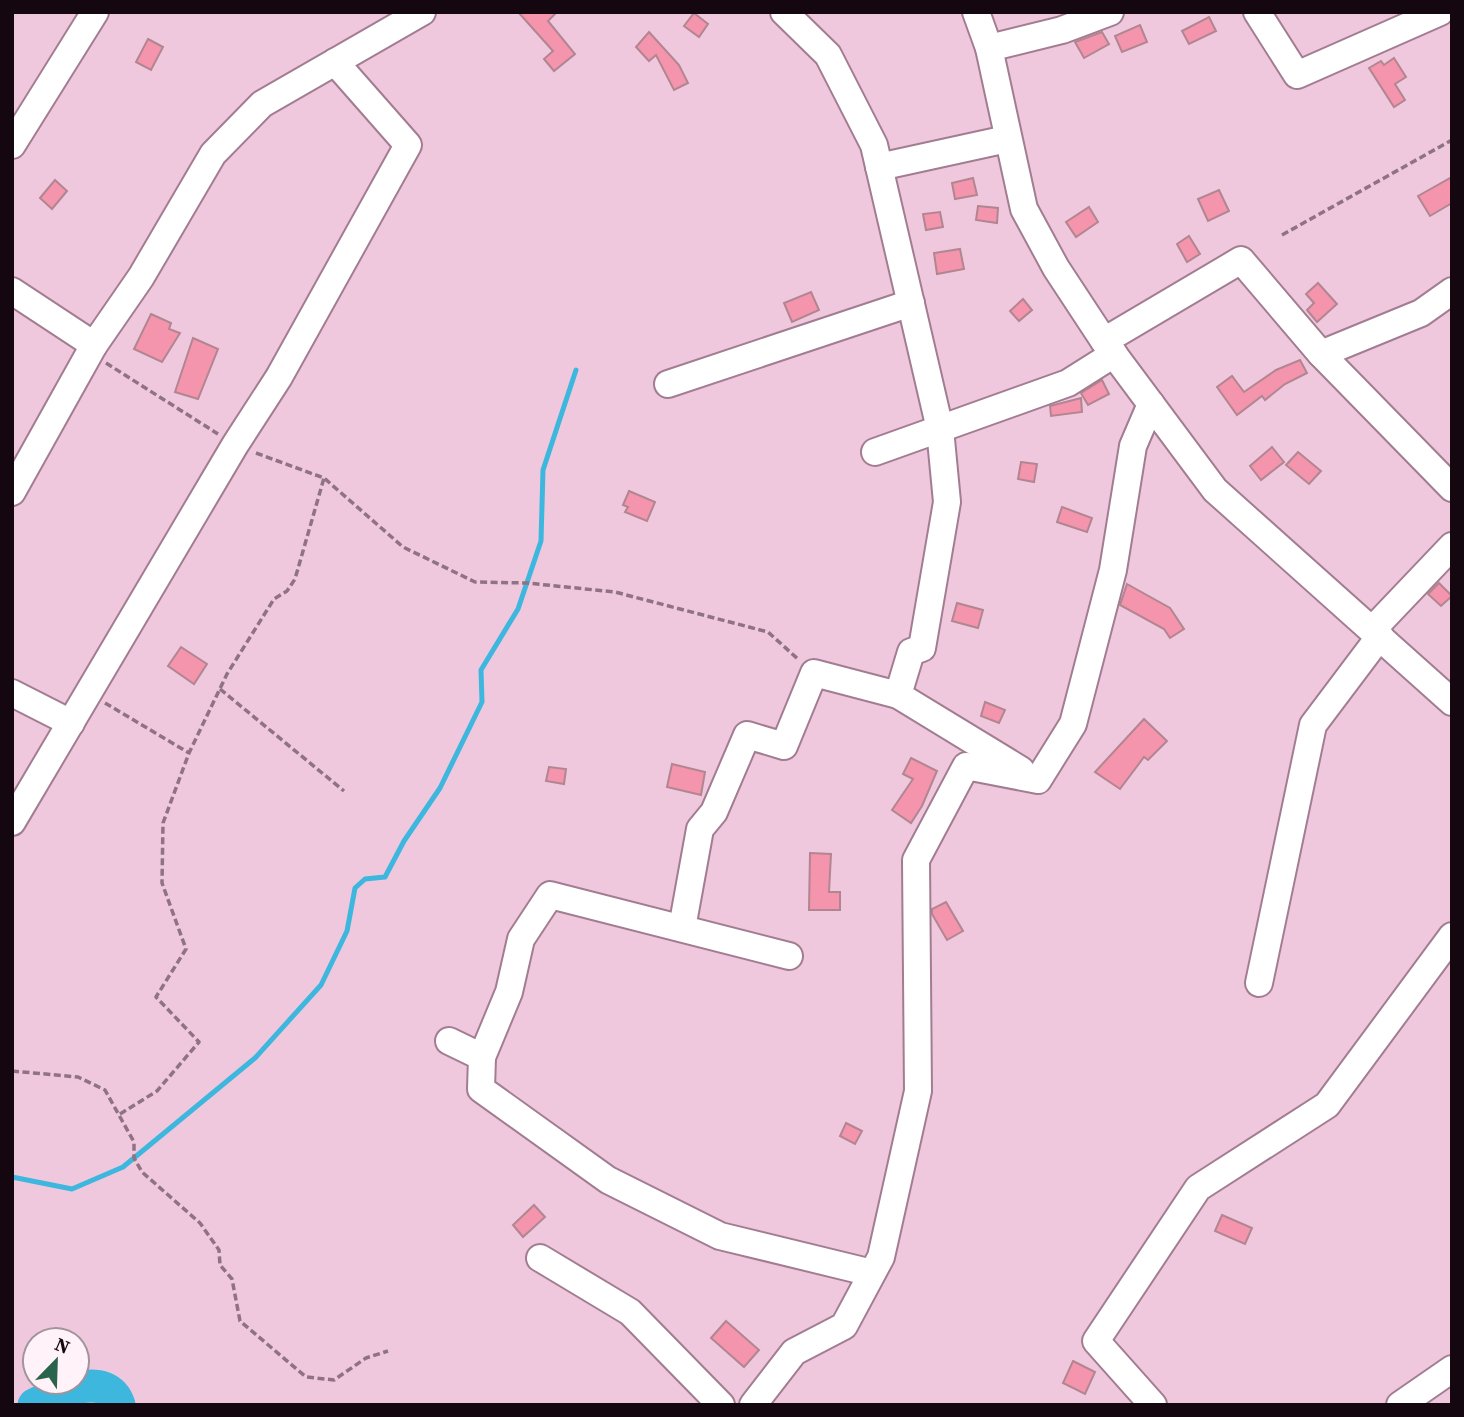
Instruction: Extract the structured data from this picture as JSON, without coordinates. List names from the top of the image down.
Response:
{
  "north": "top right"
}
